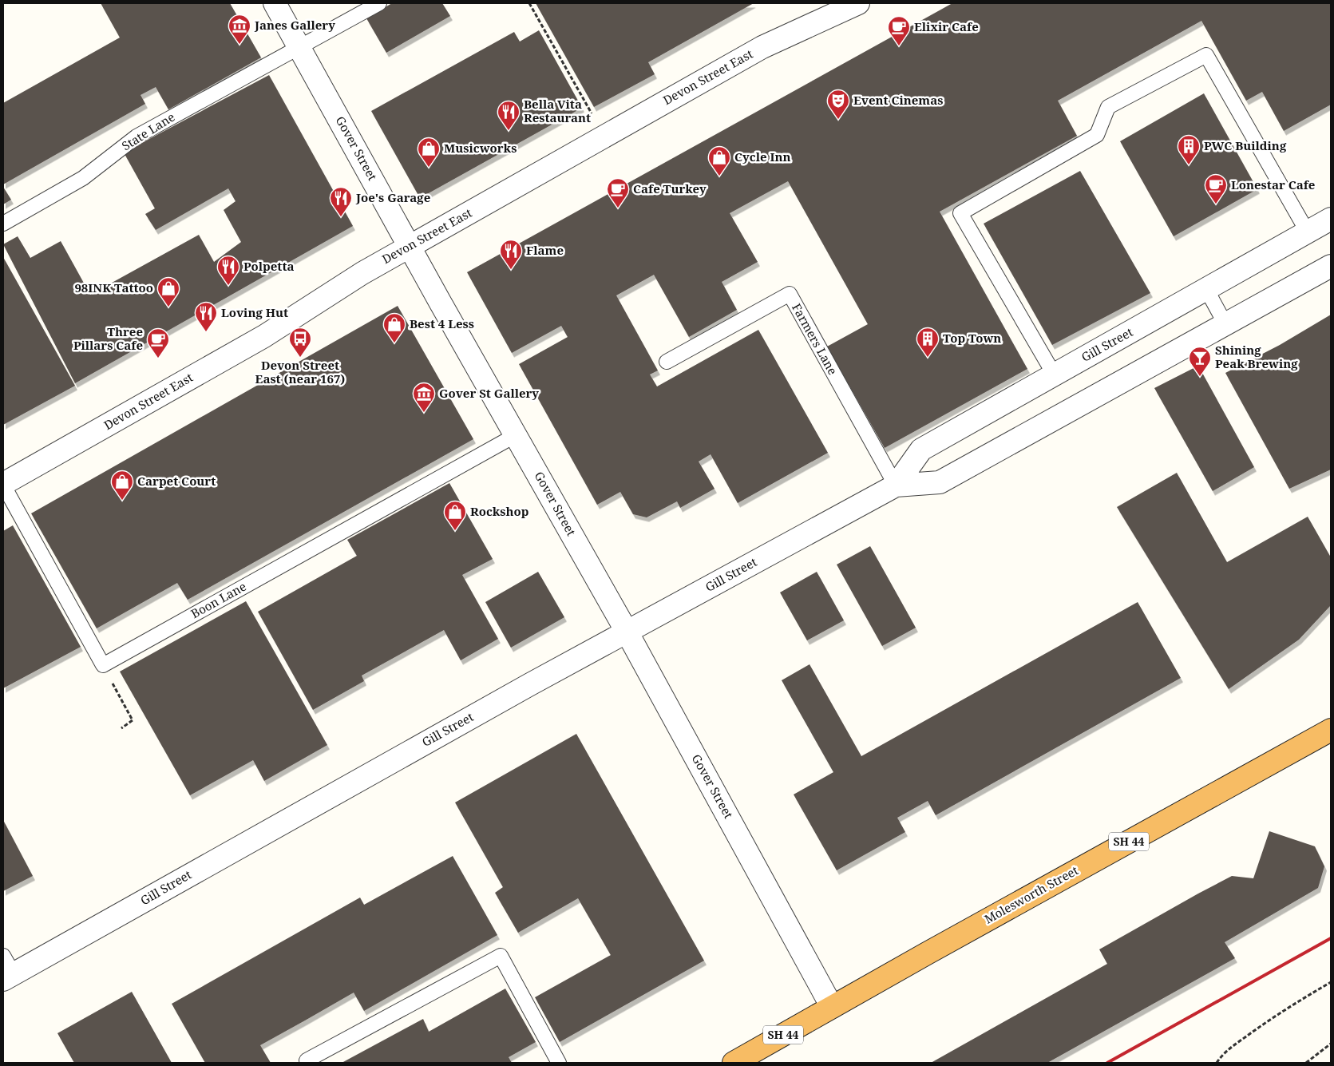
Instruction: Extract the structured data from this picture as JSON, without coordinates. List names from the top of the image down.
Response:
{
  "streets": {
    "highway": ["SH 44", "Molesworth Street"],
    "street": ["Devon Street East", "Gover Street", "Gill Street"],
    "lane": ["State Lane", "Farmers Lane", "Boon Lane"]
  },
  "crossings": [
    ["Devon Street East", "Gover Street"],
    ["State Lane", "Gover Street"],
    ["Gover Street", "Gill Street"],
    ["Gover Street", "Boon Lane"],
    ["Gover Street", "Molesworth Street"],
    ["Farmers Lane", "Gill Street"]
  ],
  "places": {
    "museum": ["Janes Gallery", "Gover St Gallery"],
    "cafe": [
      "Elixir Cafe",
      "Lonestar Cafe",
      "Cafe Turkey",
      "Three Pillars Cafe"
    ],
    "theatre": ["Event Cinemas"],
    "restaurant": [
      "Bella Vita Restaurant",
      "Joe's Garage",
      "Flame",
      "Polpetta",
      "Loving Hut"
    ],
    "building": ["PWC Building", "Top Town"],
    "shop": [
      "Musicworks",
      "Cycle Inn",
      "98INK Tattoo",
      "Best 4 Less",
      "Carpet Court",
      "Rockshop"
    ],
    "bus stop": ["Devon Street East (near 167)"],
    "bar": ["Shining Peak Brewing"]
  }
}
